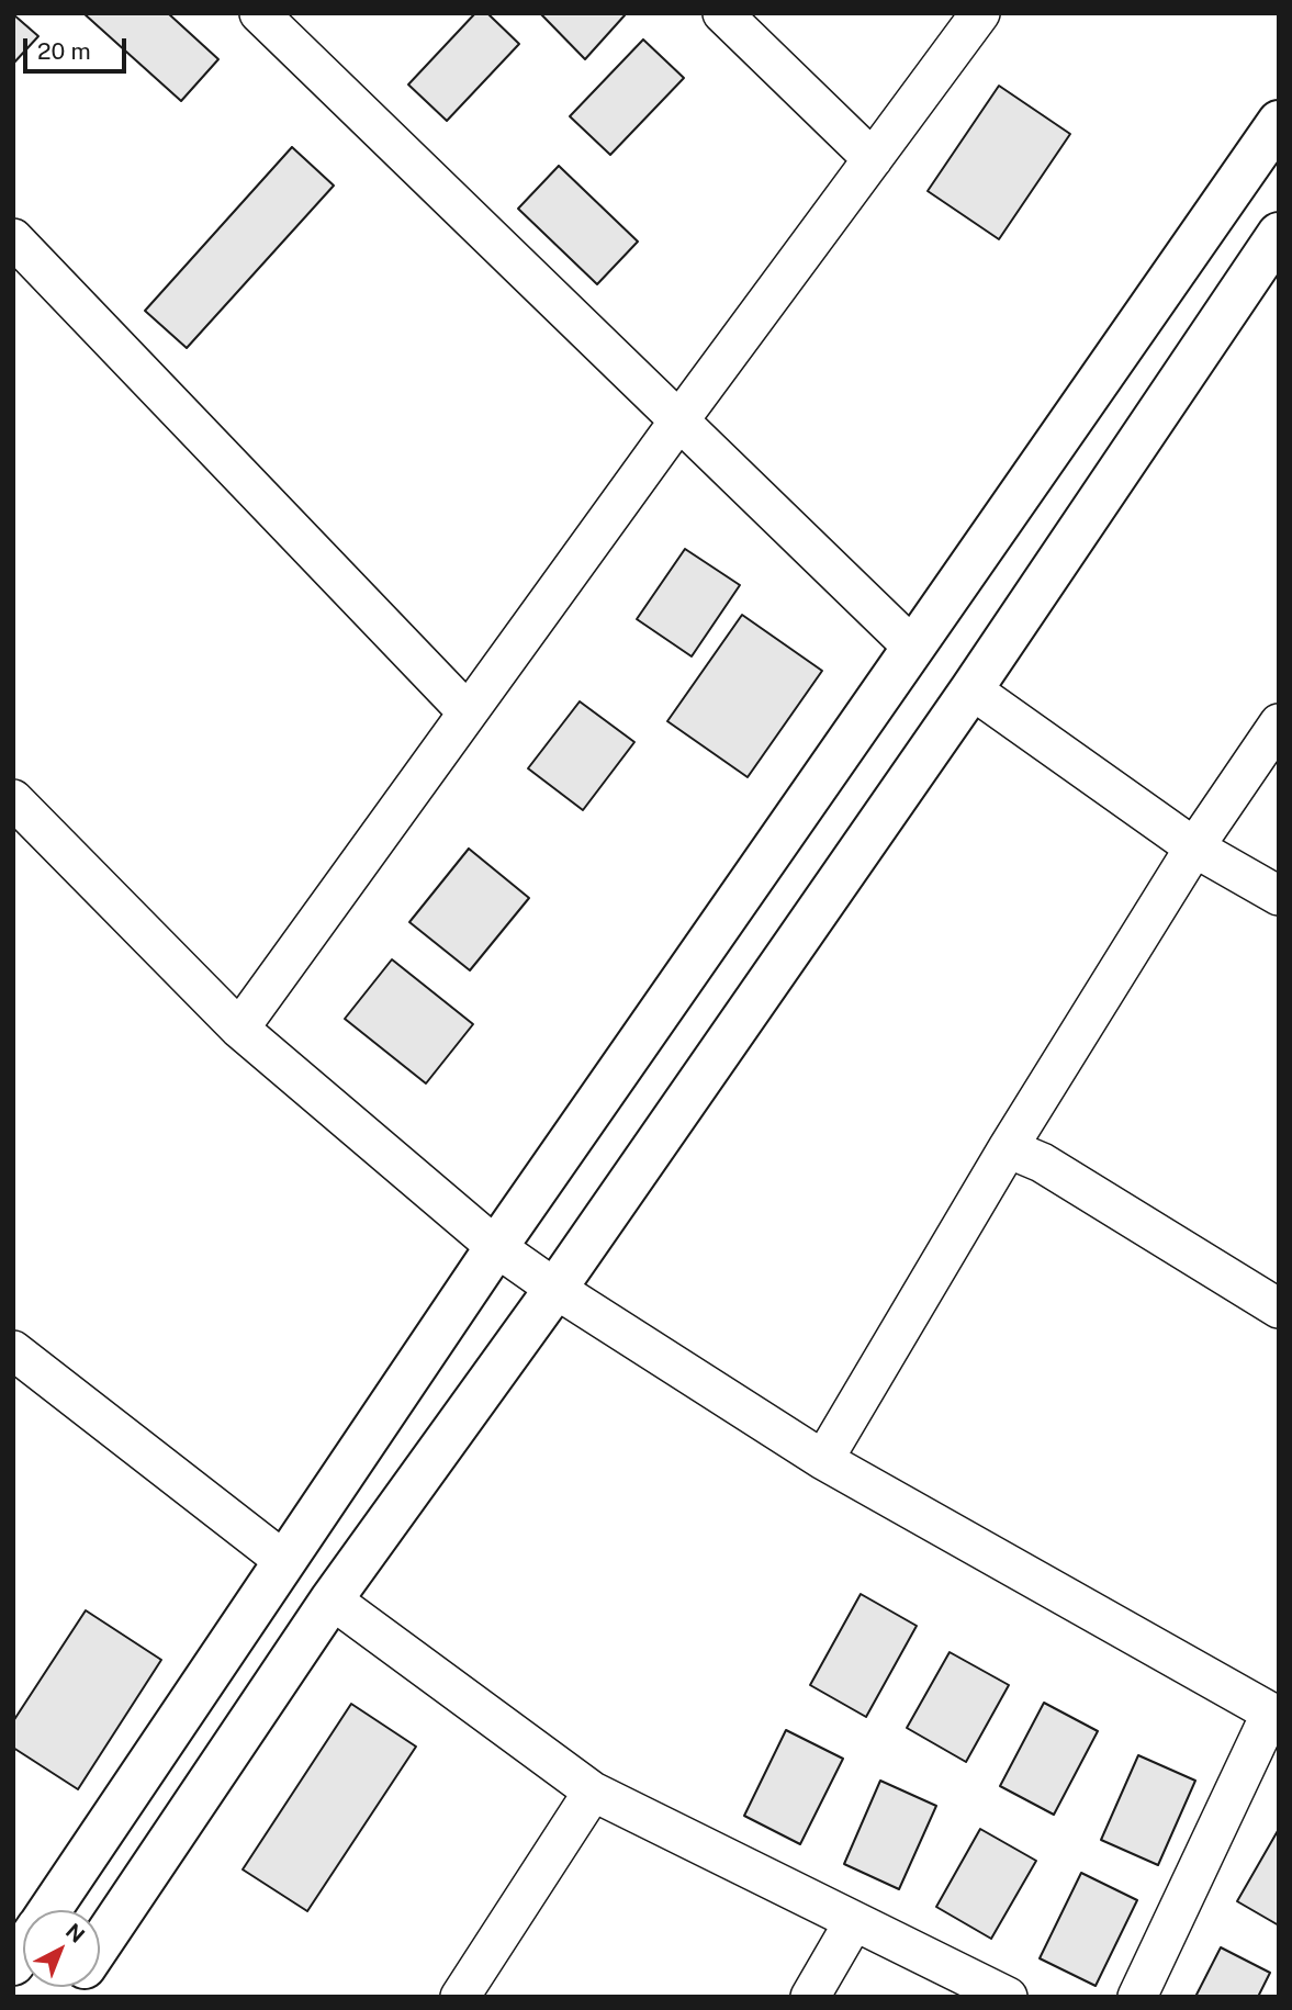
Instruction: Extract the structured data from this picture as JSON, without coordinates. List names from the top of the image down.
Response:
{
  "scale_bar": "20 m",
  "north": "top right"
}
